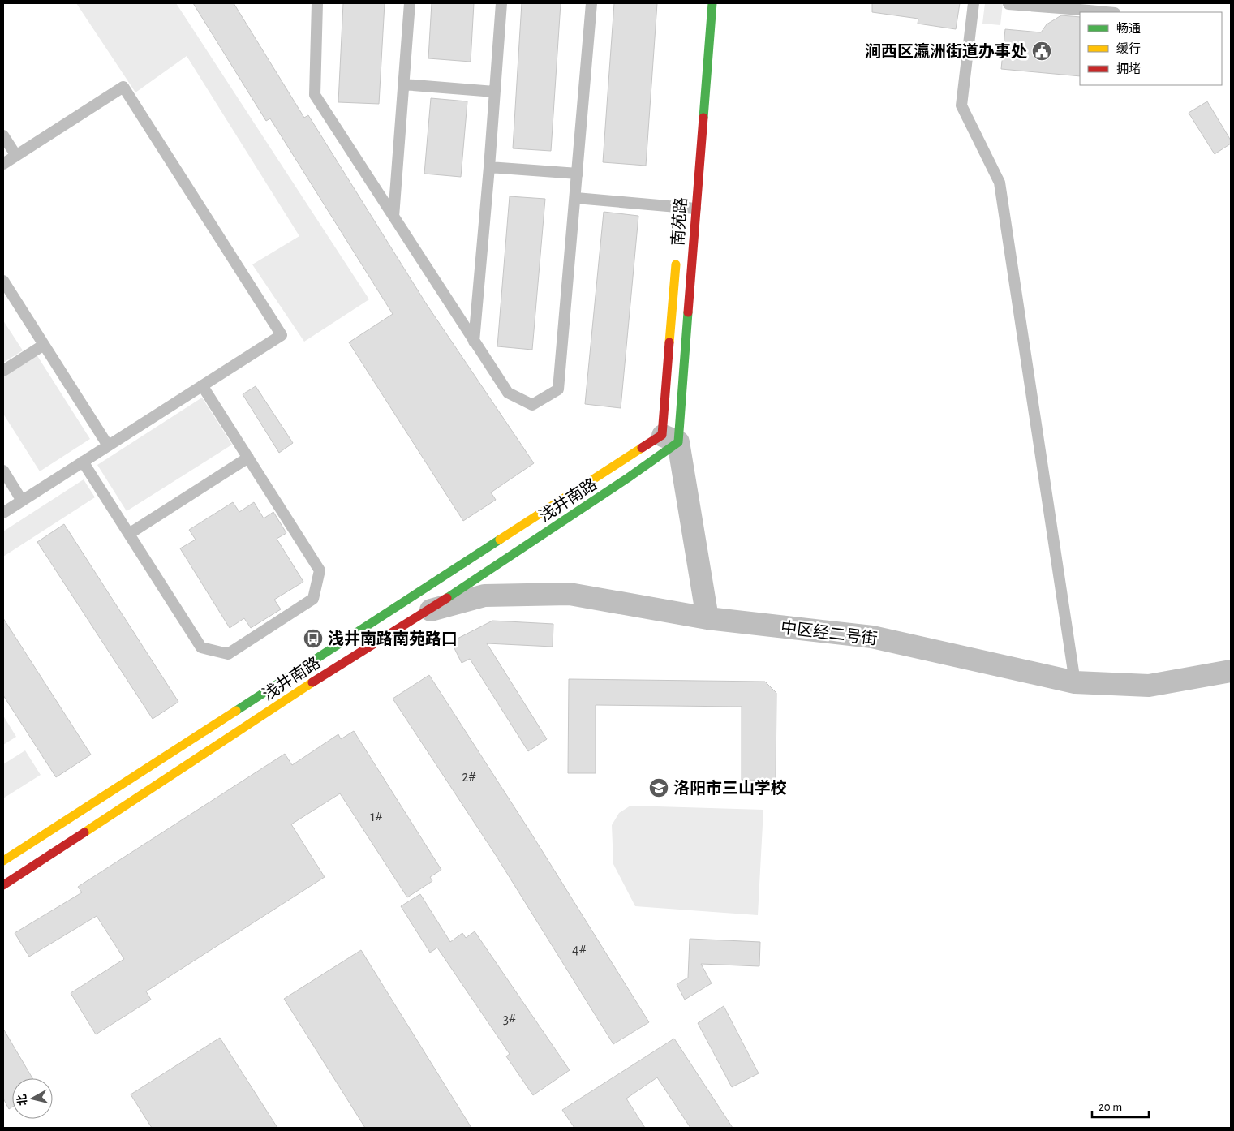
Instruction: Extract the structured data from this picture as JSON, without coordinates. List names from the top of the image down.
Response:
{
  "streets": {
    "street": ["南苑路", "浅井南路", "中区经二号街"]
  },
  "crossings": [
    ["南苑路", "浅井南路"],
    ["浅井南路", "中区经二号街"]
  ],
  "places": {
    "public building": ["涧西区瀛洲街道办事处"],
    "bus stop": ["浅井南路南苑路口"],
    "school or university": ["洛阳市三山学校"]
  },
  "house_numbers": [
    "2#",
    "1#",
    "4#",
    "3#"
  ],
  "legend": ["畅通", "缓行", "拥堵"],
  "scale_bar": "20 m",
  "north": "left"
}
